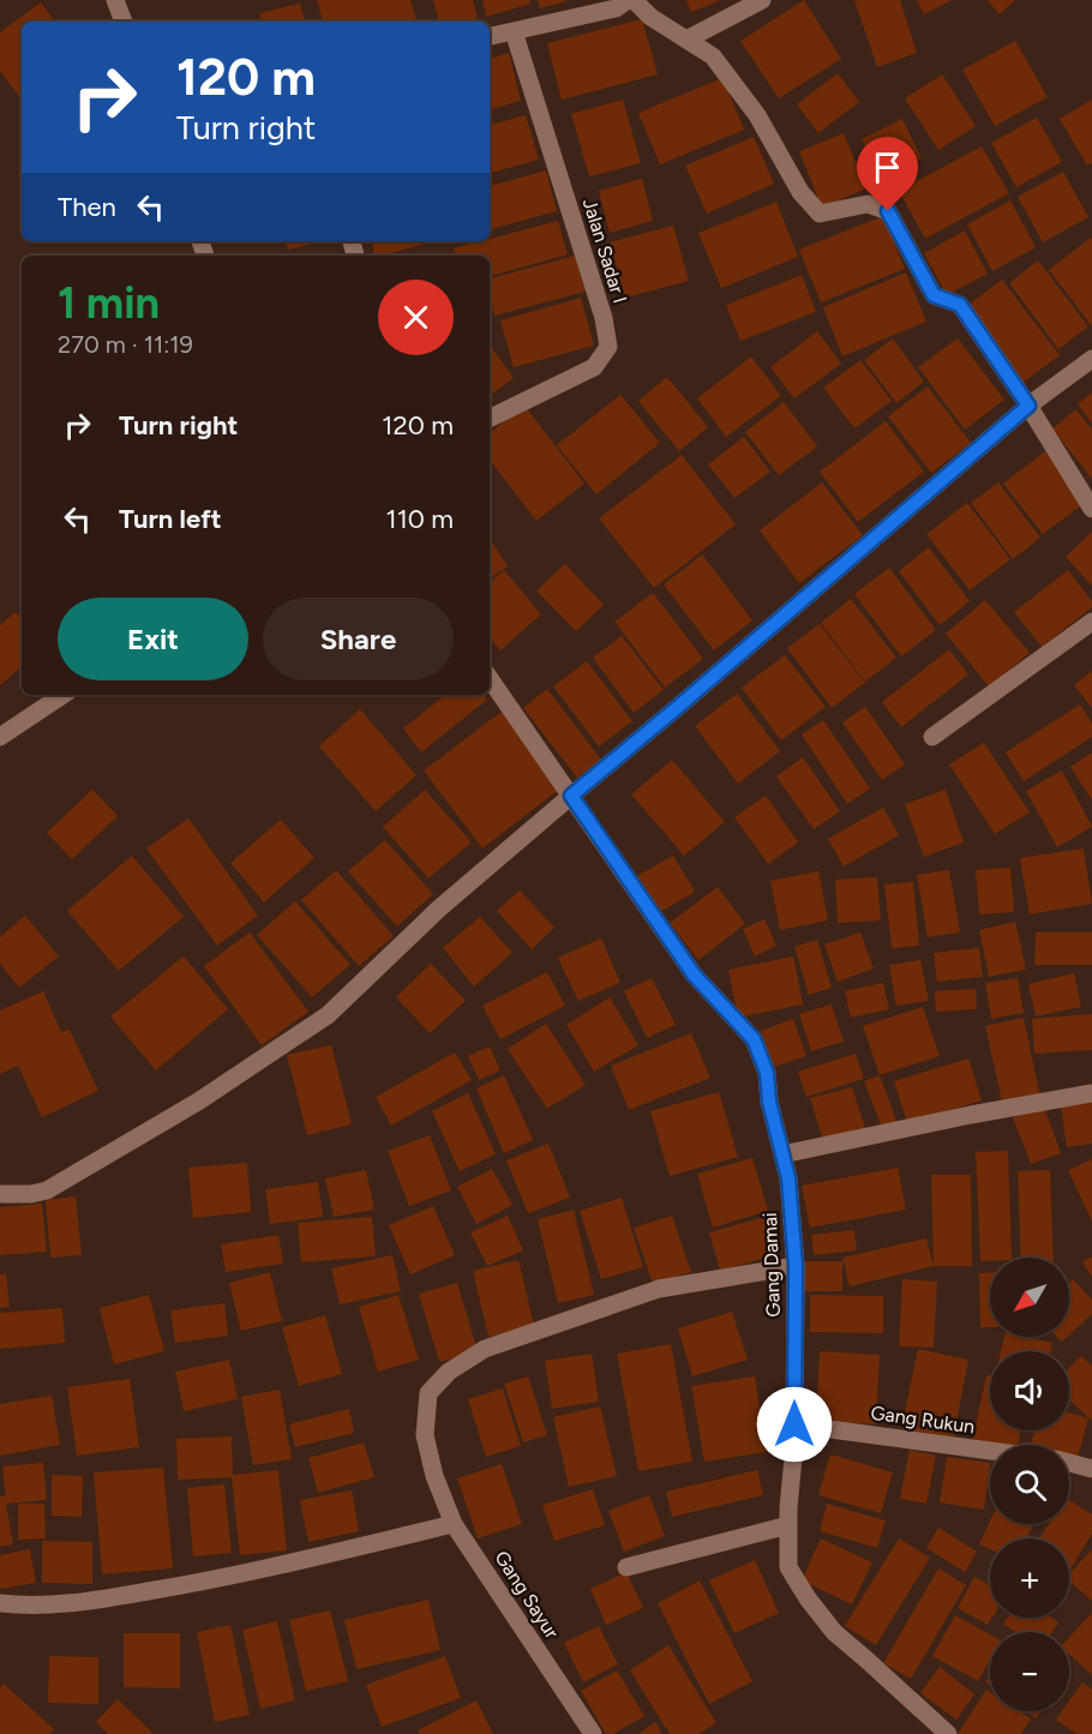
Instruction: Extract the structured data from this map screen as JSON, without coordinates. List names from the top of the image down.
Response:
{
  "streets": {
    "street": [
      "Jalan Sadar I",
      "Gang Damai",
      "Gang Rukun",
      "Gang Sayur"
    ]
  },
  "crossings": [
    ["Gang Damai", "Gang Rukun"],
    ["Gang Damai", "Gang Sayur"]
  ],
  "north": "bottom left",
  "page": {
    "turn": ["120 m", "Turn right"],
    "then": "Then",
    "heading": ["1 min", "270 m · 11:19"],
    "list": [
      {
        "name": "Turn right",
        "value": "120 m"
      },
      {
        "name": "Turn left",
        "value": "110 m"
      }
    ],
    "buttons": ["Exit", "Share"],
    "map_buttons": ["+", "−"]
  }
}
